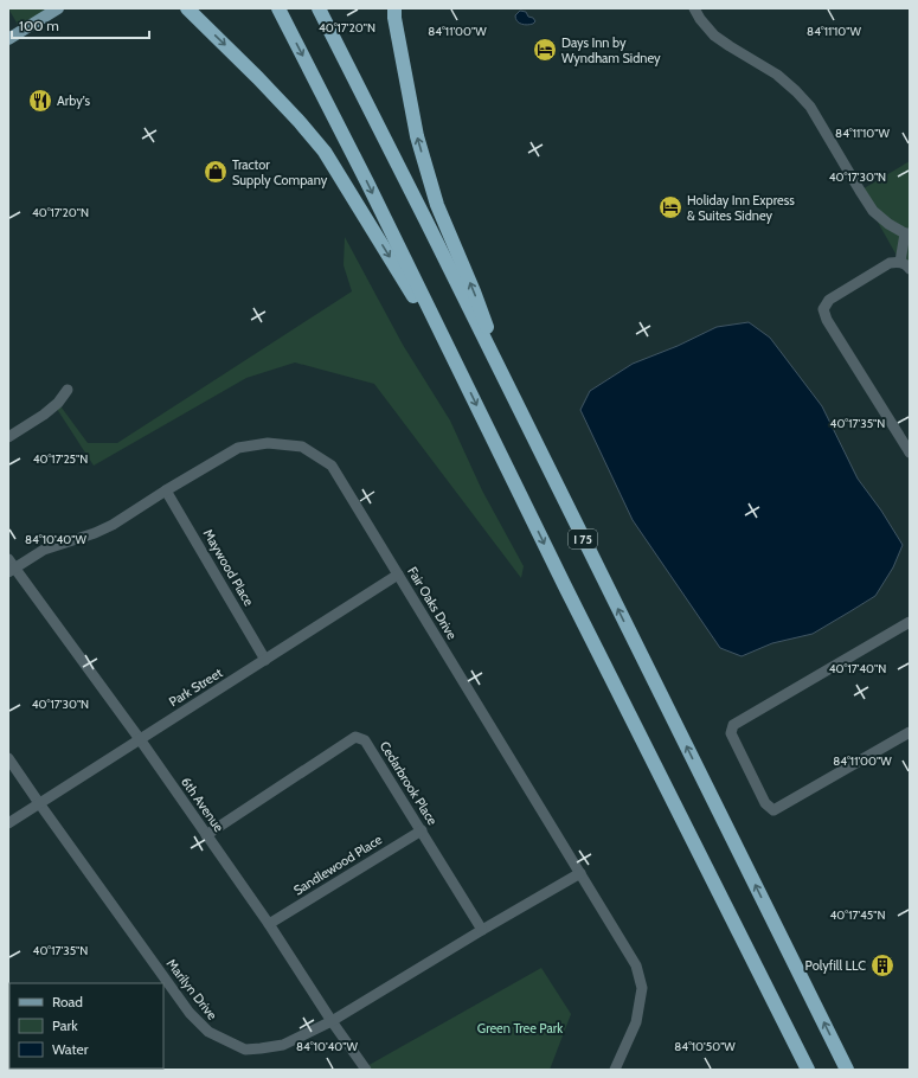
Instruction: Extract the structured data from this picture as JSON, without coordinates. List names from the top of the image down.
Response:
{
  "streets": {
    "highway": ["I 75"],
    "street": [
      "Maywood Place",
      "Fair Oaks Drive",
      "Park Street",
      "Cedarbrook Place",
      "6th Avenue",
      "Sandlewood Place",
      "Marilyn Drive"
    ]
  },
  "crossings": [
    ["Maywood Place", "Fair Oaks Drive"],
    ["Maywood Place", "Park Street"],
    ["Fair Oaks Drive", "Park Street"],
    ["Fair Oaks Drive", "6th Avenue"],
    ["Fair Oaks Drive", "Marilyn Drive"],
    ["Park Street", "6th Avenue"],
    ["Park Street", "Marilyn Drive"],
    ["Cedarbrook Place", "6th Avenue"],
    ["Cedarbrook Place", "Sandlewood Place"],
    ["Cedarbrook Place", "Marilyn Drive"],
    ["6th Avenue", "Sandlewood Place"],
    ["6th Avenue", "Marilyn Drive"]
  ],
  "parks": ["Green Tree Park"],
  "places": {
    "hotel": ["Days Inn by Wyndham Sidney", "Holiday Inn Express & Suites Sidney"],
    "restaurant": ["Arby's"],
    "shop": ["Tractor Supply Company"],
    "building": ["Polyfill LLC"]
  },
  "legend": ["Road", "Park", "Water"],
  "scale_bar": "100 m",
  "coordinates": [
    "40°17'20\"N",
    "84°11'00\"W",
    "84°11'10\"W",
    "40°17'30\"N",
    "40°17'35\"N",
    "40°17'25\"N",
    "84°10'40\"W",
    "40°17'40\"N",
    "40°17'45\"N",
    "84°10'50\"W"
  ]
}
